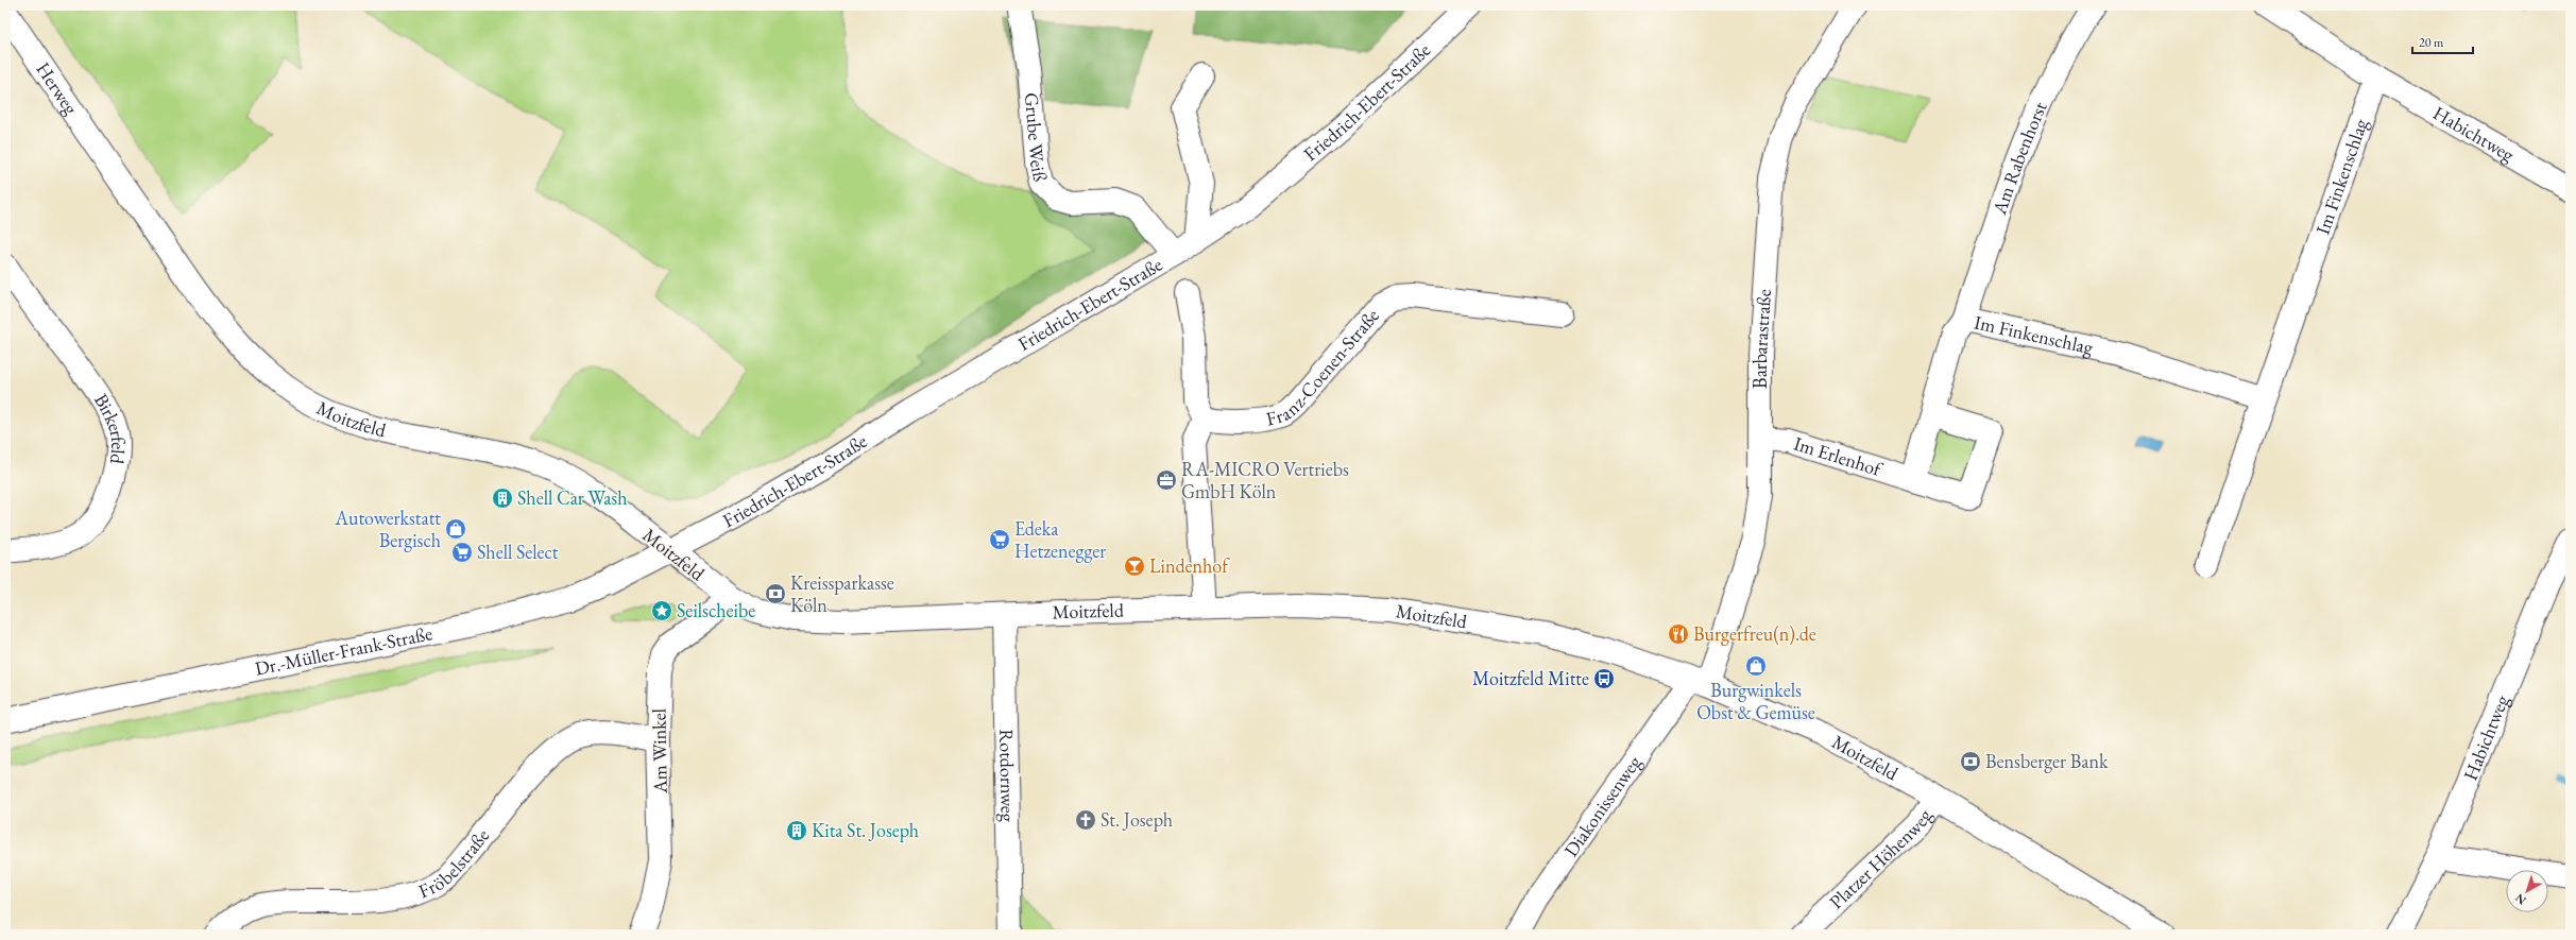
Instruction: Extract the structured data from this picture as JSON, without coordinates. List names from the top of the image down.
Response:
{
  "streets": {
    "street": [
      "Herweg",
      "Friedrich-Ebert-Straße",
      "Habichtweg",
      "Grube Weiß",
      "Am Rabenhorst",
      "Im Finkenschlag",
      "Barbarastraße",
      "Franz-Coenen-Straße",
      "Moitzfeld",
      "Birkerfeld",
      "Im Erlenhof",
      "Dr.-Müller-Frank-Straße",
      "Am Winkel",
      "Rotdornweg",
      "Diakonissenweg",
      "Platzer Höhenweg",
      "Fröbelstraße"
    ]
  },
  "crossings": [
    ["Herweg", "Moitzfeld"],
    ["Friedrich-Ebert-Straße", "Grube Weiß"],
    ["Friedrich-Ebert-Straße", "Moitzfeld"],
    ["Friedrich-Ebert-Straße", "Dr.-Müller-Frank-Straße"],
    ["Habichtweg", "Im Finkenschlag"],
    ["Am Rabenhorst", "Im Finkenschlag"],
    ["Barbarastraße", "Moitzfeld"],
    ["Barbarastraße", "Im Erlenhof"],
    ["Barbarastraße", "Diakonissenweg"],
    ["Moitzfeld", "Dr.-Müller-Frank-Straße"],
    ["Moitzfeld", "Am Winkel"],
    ["Moitzfeld", "Rotdornweg"],
    ["Moitzfeld", "Diakonissenweg"],
    ["Moitzfeld", "Platzer Höhenweg"],
    ["Am Winkel", "Fröbelstraße"]
  ],
  "places": {
    "office": ["RA-MICRO Vertriebs GmbH Köln"],
    "building": ["Shell Car Wash", "Kita St. Joseph"],
    "shop": ["Autowerkstatt Bergisch", "Burgwinkels Obst & Gemüse"],
    "supermarket": ["Edeka Hetzenegger", "Shell Select"],
    "bar": ["Lindenhof"],
    "bank": ["Kreissparkasse Köln", "Bensberger Bank"],
    "place": ["Seilscheibe"],
    "restaurant": ["Burgerfreu(n).de"],
    "bus stop": ["Moitzfeld Mitte"],
    "church": ["St. Joseph"]
  },
  "scale_bar": "20 m",
  "north": "bottom left"
}
